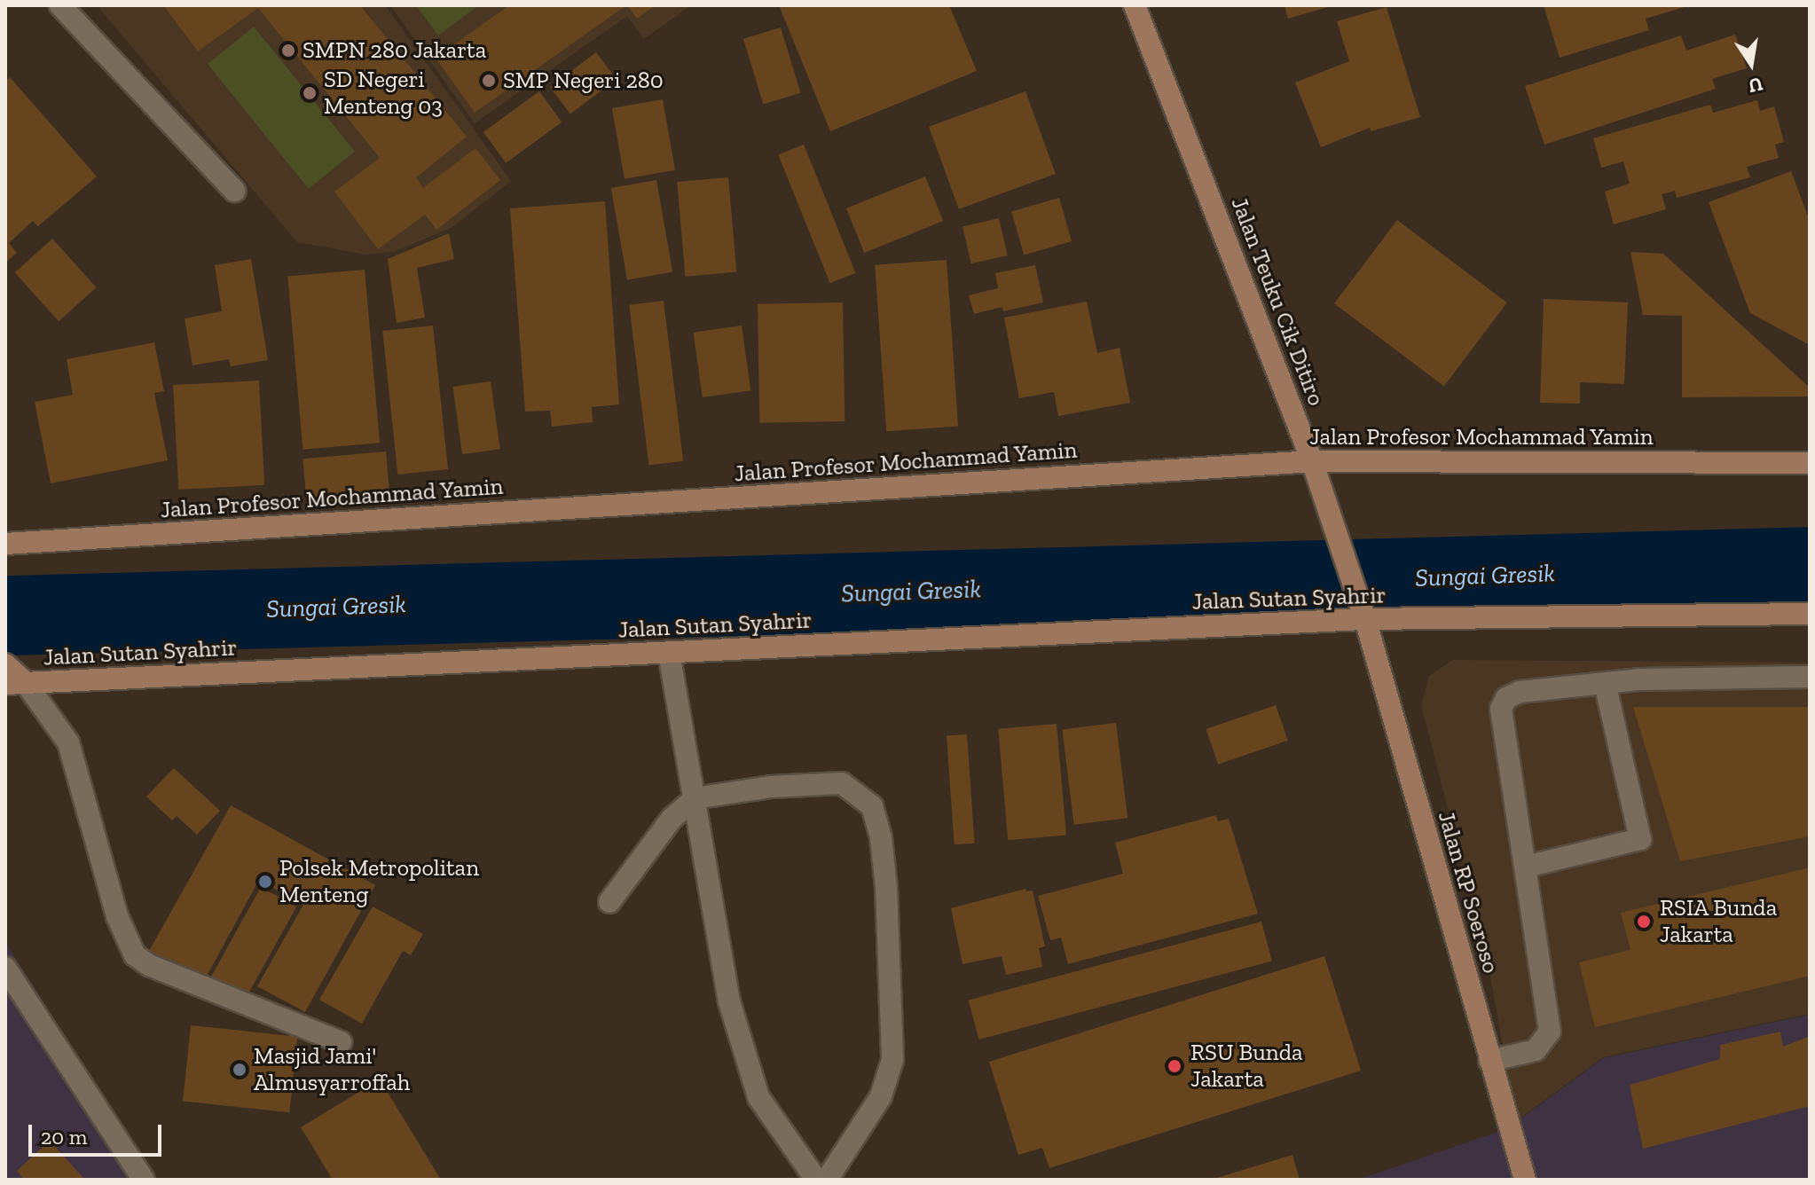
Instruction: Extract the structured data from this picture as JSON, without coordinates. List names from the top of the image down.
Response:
{
  "streets": {
    "street": [
      "Jalan Teuku Cik Ditiro",
      "Jalan Profesor Mochammad Yamin",
      "Jalan Sutan Syahrir",
      "Jalan RP Soeroso"
    ]
  },
  "crossings": [
    ["Jalan Teuku Cik Ditiro", "Jalan Profesor Mochammad Yamin"],
    ["Jalan Teuku Cik Ditiro", "Jalan Sutan Syahrir"],
    ["Jalan Teuku Cik Ditiro", "Jalan RP Soeroso"],
    ["Jalan Sutan Syahrir", "Jalan RP Soeroso"]
  ],
  "water": ["Sungai Gresik"],
  "places": [
    "SMPN 280 Jakarta",
    "SMP Negeri 280",
    "SD Negeri Menteng 03",
    "Polsek Metropolitan Menteng",
    "RSIA Bunda Jakarta",
    "RSU Bunda Jakarta",
    "Masjid Jami' Almusyarroffah"
  ],
  "scale_bar": "20 m",
  "north": "bottom"
}
